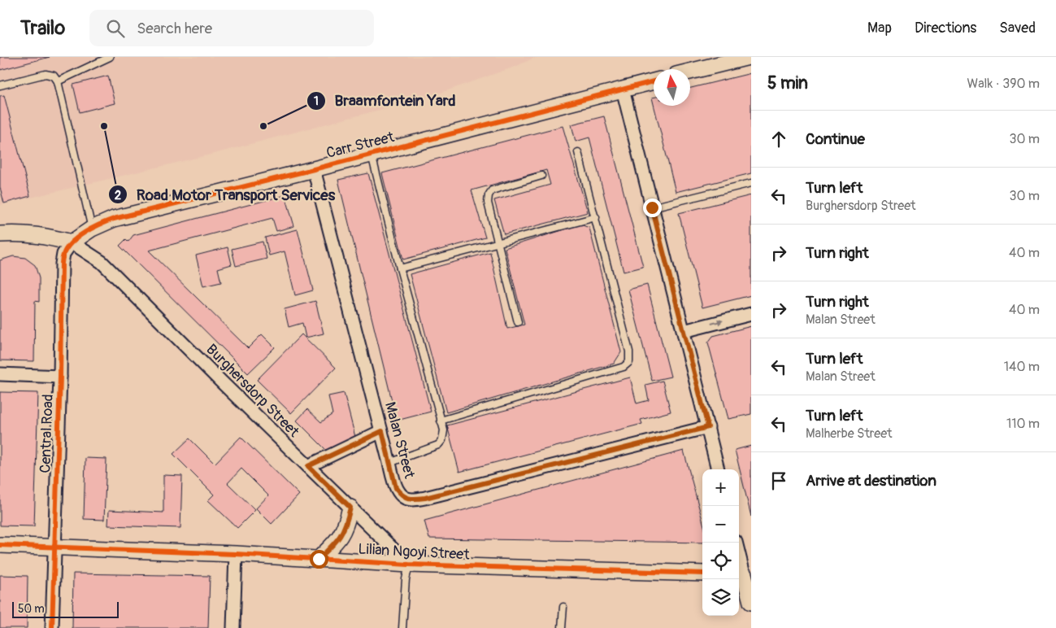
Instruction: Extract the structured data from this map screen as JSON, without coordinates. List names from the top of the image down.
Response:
{
  "streets": {
    "street": [
      "Carr Street",
      "Burghersdorp Street",
      "Central Road",
      "Malan Street",
      "Lilian Ngoyi Street"
    ]
  },
  "crossings": [
    ["Carr Street", "Burghersdorp Street"],
    ["Carr Street", "Central Road"],
    ["Carr Street", "Malan Street"],
    ["Burghersdorp Street", "Central Road"],
    ["Burghersdorp Street", "Lilian Ngoyi Street"],
    ["Central Road", "Lilian Ngoyi Street"]
  ],
  "places": ["Road Motor Transport Services", "Braamfontein Yard"],
  "scale_bar": "50 m",
  "north": "top",
  "page": {
    "header": "Trailo",
    "search": "Search here",
    "nav": ["Map", "Directions", "Saved"],
    "heading": ["5 min", "Walk · 390 m"],
    "list": [
      ["Continue", "30 m"],
      ["Turn left", "Burghersdorp Street", "30 m"],
      ["Turn right", "40 m"],
      ["Turn right", "Malan Street", "40 m"],
      ["Turn left", "Malan Street", "140 m"],
      ["Turn left", "Malherbe Street", "110 m"],
      "Arrive at destination"
    ],
    "map_buttons": ["+", "−"],
    "scale": "50 m"
  }
}
